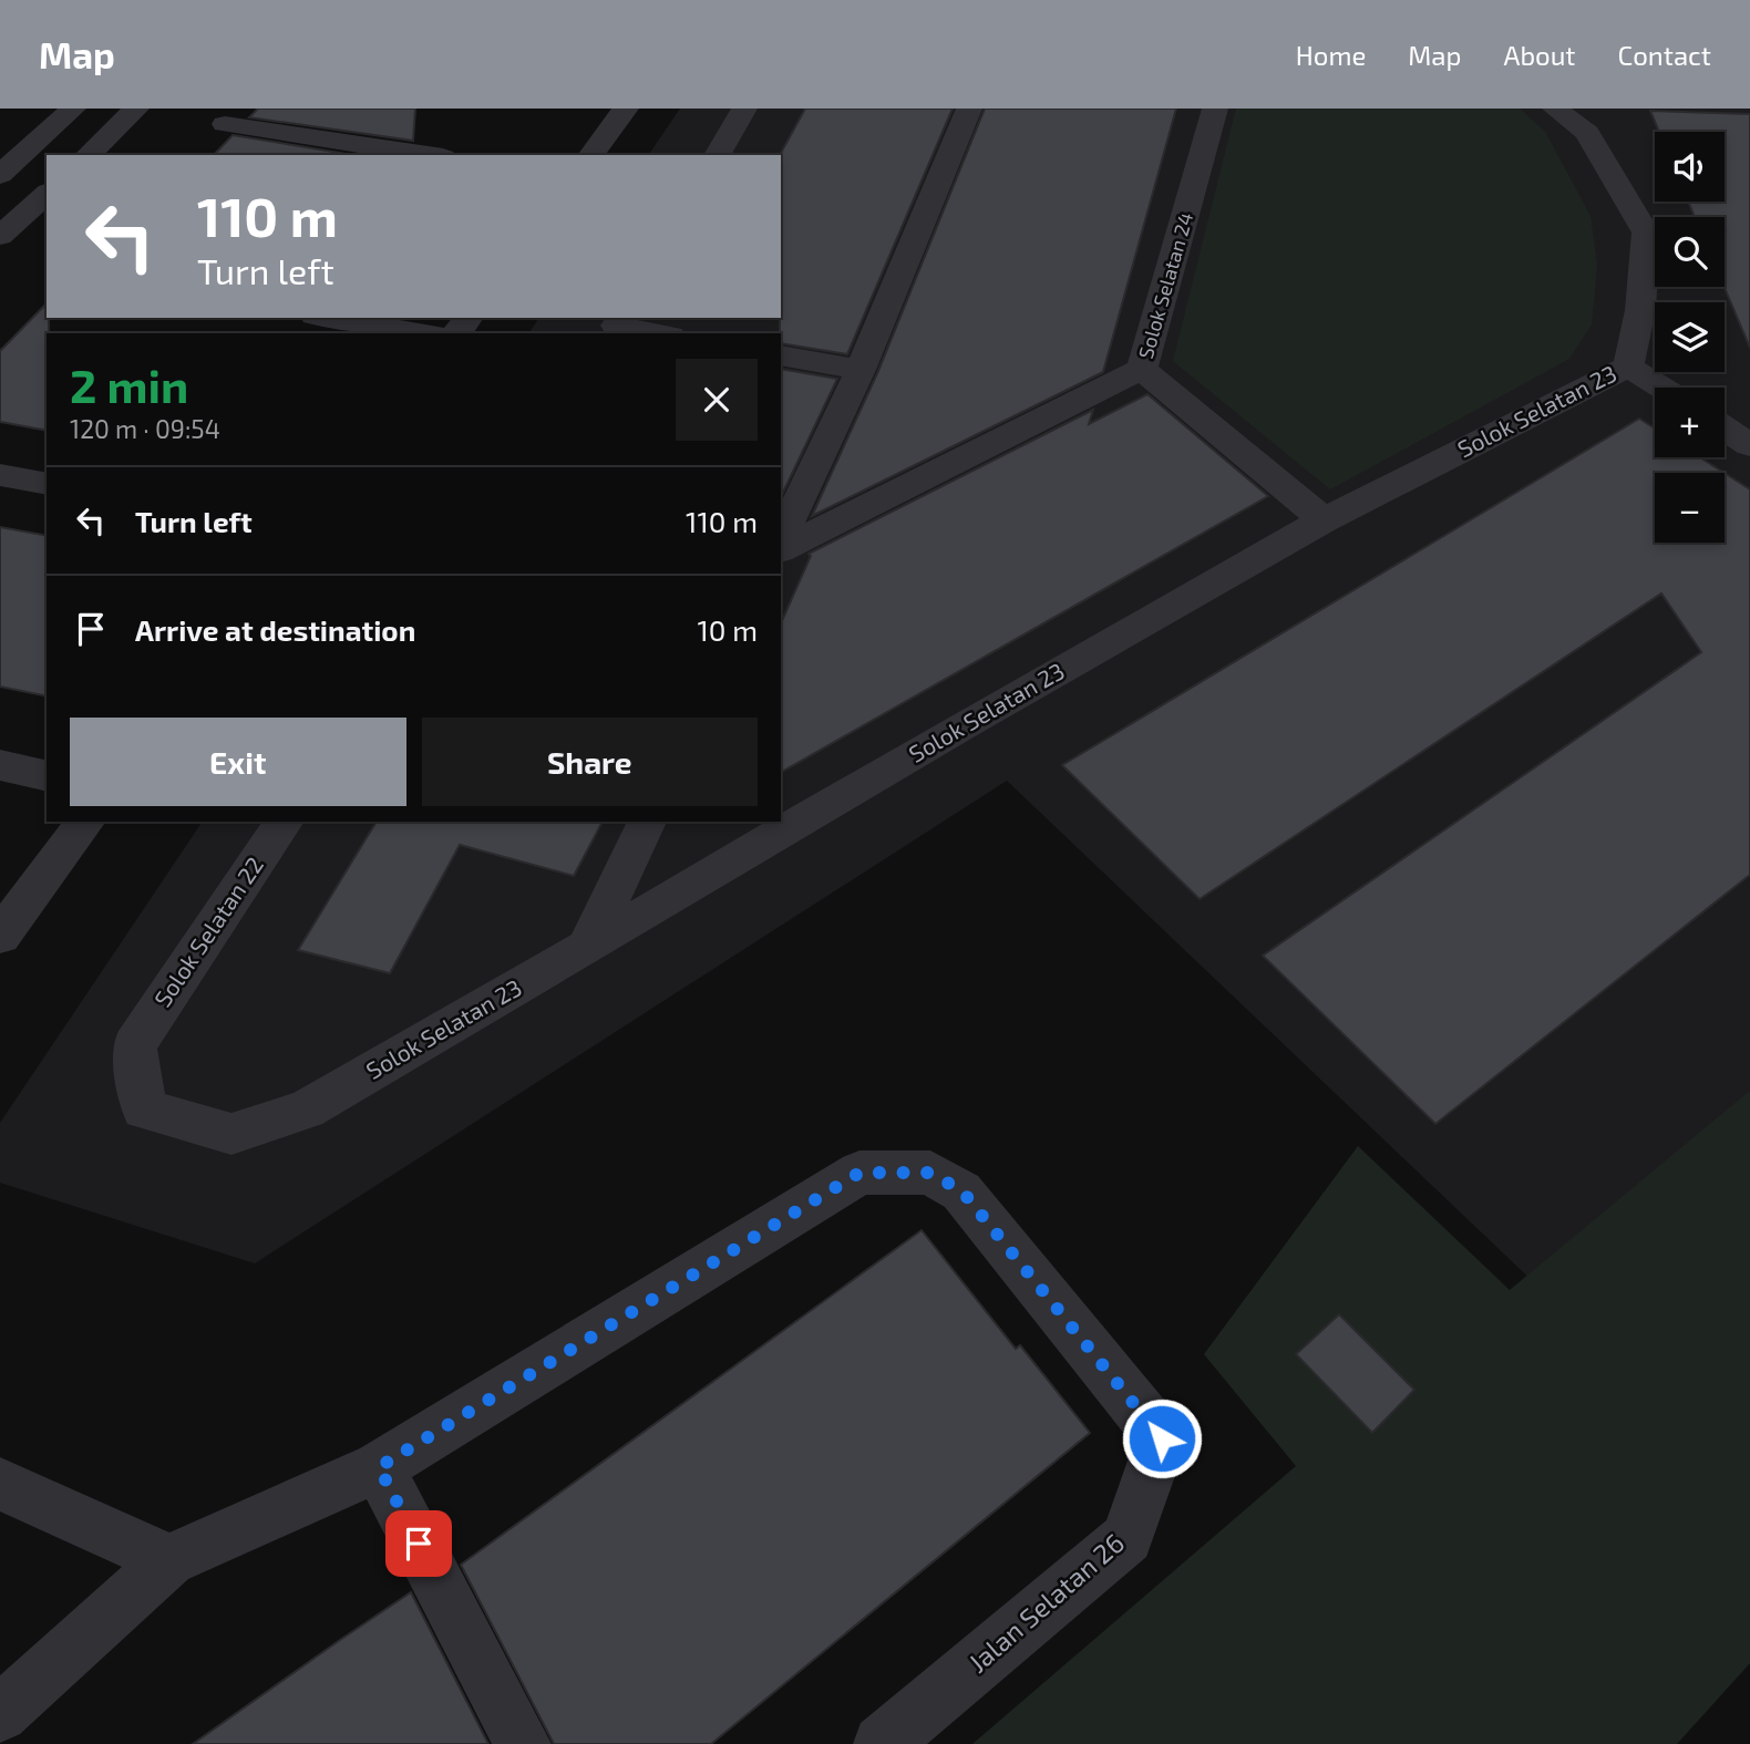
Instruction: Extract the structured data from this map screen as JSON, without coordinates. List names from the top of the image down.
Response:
{
  "streets": {
    "street": [
      "Solok Selatan 24",
      "Solok Selatan 23",
      "Solok Selatan 22",
      "Jalan Selatan 26"
    ]
  },
  "crossings": [
    ["Solok Selatan 24", "Solok Selatan 23"],
    ["Solok Selatan 23", "Solok Selatan 22"]
  ],
  "page": {
    "header": "Map",
    "nav": [
      "Home",
      "Map",
      "About",
      "Contact"
    ],
    "map_buttons": ["+", "−"],
    "turn": ["110 m", "Turn left"],
    "heading": ["2 min", "120 m · 09:54"],
    "list": [
      {
        "name": "Turn left",
        "value": "110 m"
      },
      {
        "name": "Arrive at destination",
        "value": "10 m"
      }
    ],
    "buttons": ["Exit", "Share"]
  }
}
